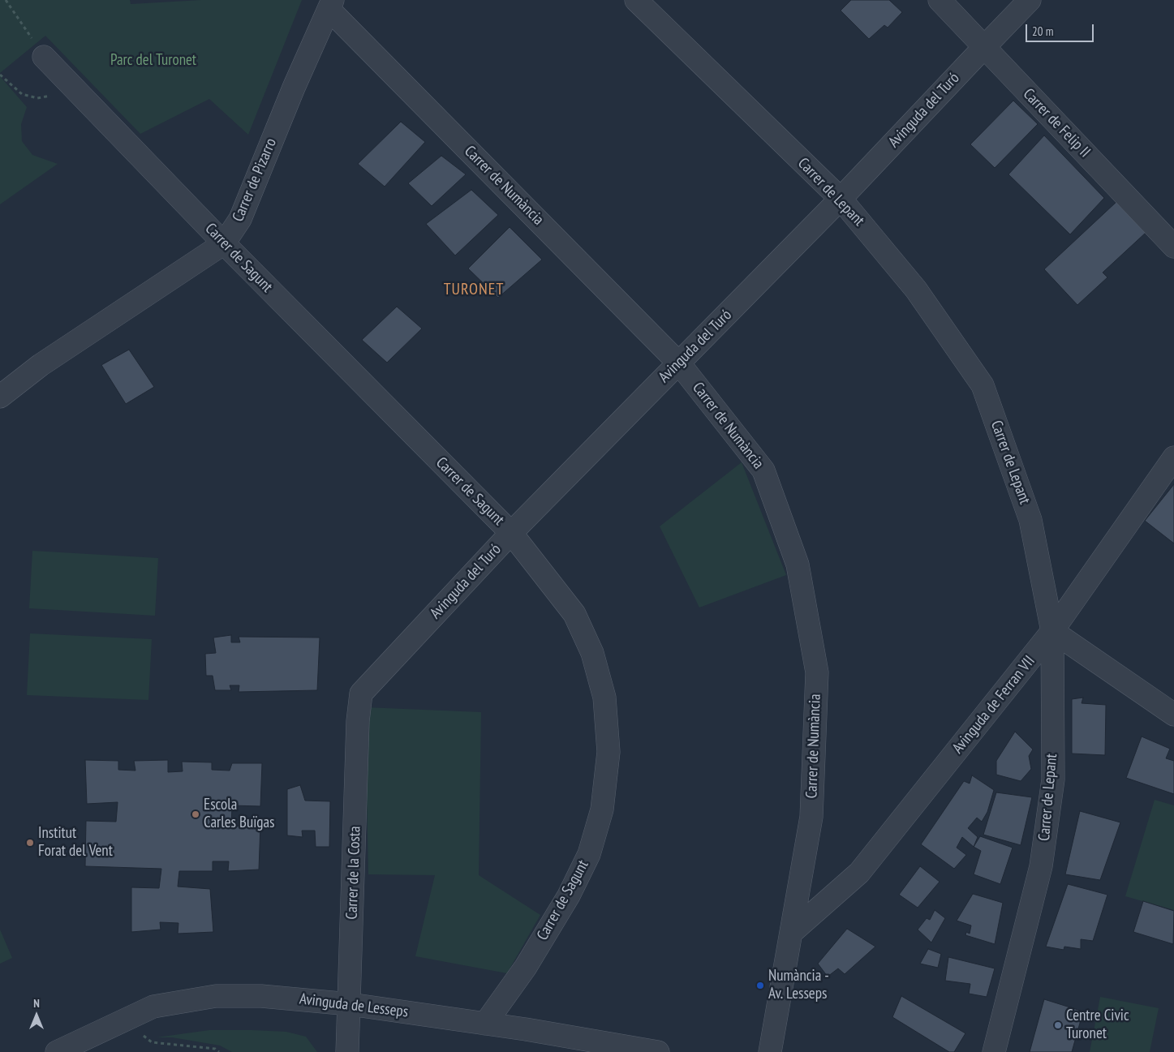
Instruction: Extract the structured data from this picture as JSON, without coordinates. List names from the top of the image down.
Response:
{
  "streets": {
    "street": [
      "Avinguda del Turó",
      "Carrer de Felip II",
      "Carrer de Pizarro",
      "Carrer de Numància",
      "Carrer de Lepant",
      "Carrer de Sagunt",
      "Avinguda de Ferran VII",
      "Carrer de la Costa",
      "Avinguda de Lesseps"
    ]
  },
  "crossings": [
    ["Avinguda del Turó", "Carrer de Felip II"],
    ["Avinguda del Turó", "Carrer de Numància"],
    ["Avinguda del Turó", "Carrer de Lepant"],
    ["Avinguda del Turó", "Carrer de Sagunt"],
    ["Avinguda del Turó", "Carrer de la Costa"],
    ["Carrer de Pizarro", "Carrer de Numància"],
    ["Carrer de Pizarro", "Carrer de Sagunt"],
    ["Carrer de Numància", "Avinguda de Ferran VII"],
    ["Carrer de Lepant", "Avinguda de Ferran VII"],
    ["Carrer de Sagunt", "Avinguda de Lesseps"],
    ["Carrer de la Costa", "Avinguda de Lesseps"]
  ],
  "districts": ["TURONET"],
  "parks": ["Parc del Turonet"],
  "places": [
    "Escola Carles Buïgas",
    "Institut Forat del Vent",
    "Numància - Av. Lesseps",
    "Centre Civic Turonet"
  ],
  "scale_bar": "20 m",
  "north": "top"
}
